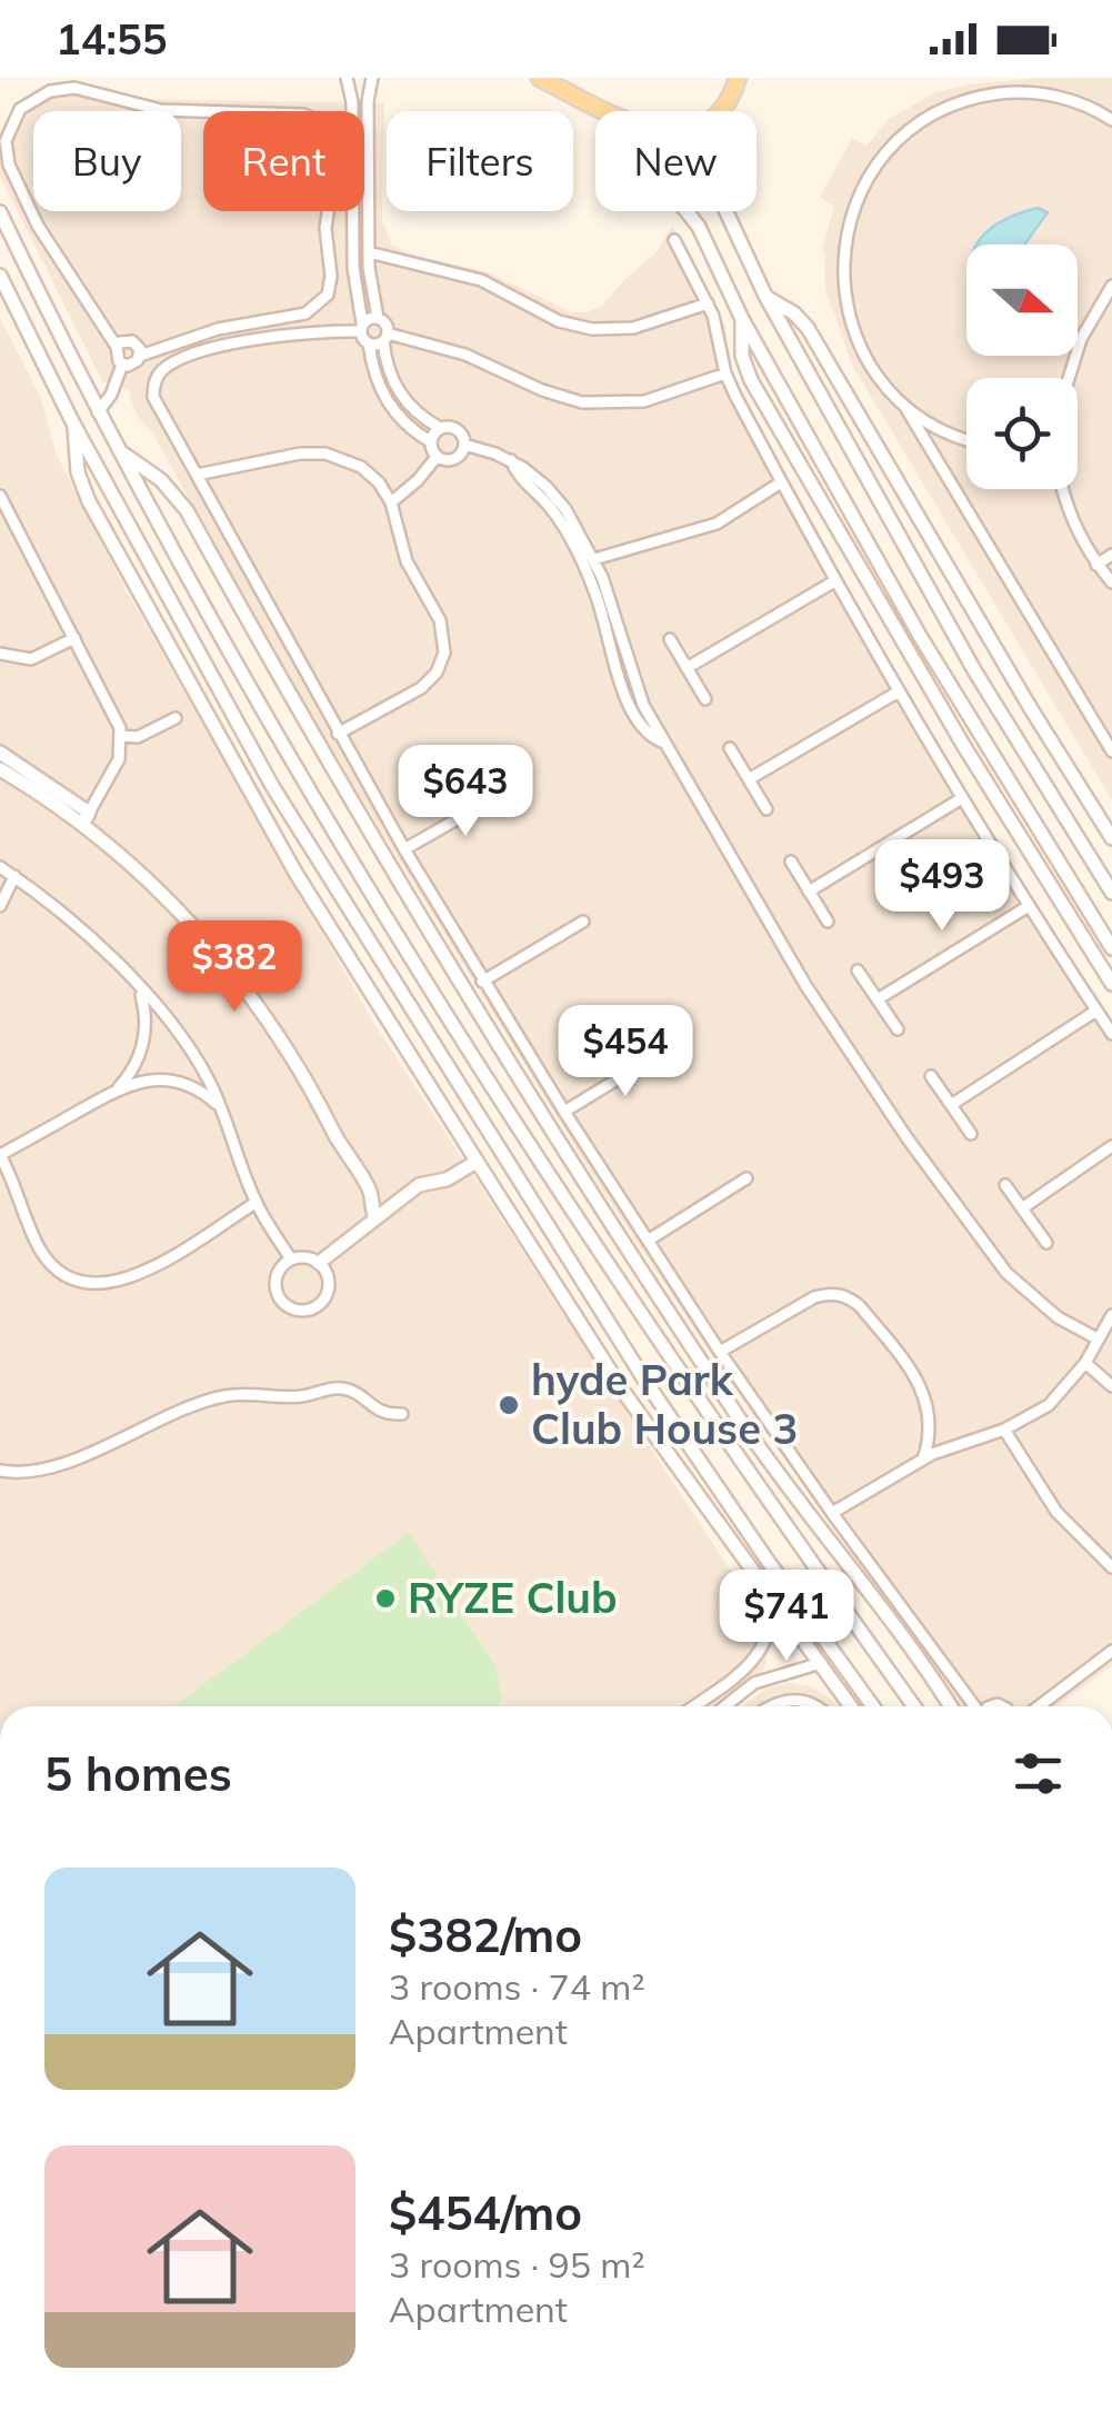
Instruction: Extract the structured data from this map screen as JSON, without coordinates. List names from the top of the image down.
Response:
{
  "places": ["hyde Park Club House 3", "RYZE Club"],
  "north": "right",
  "page": {
    "status": "14:55",
    "chip": [
      "Buy",
      "Rent",
      "Filters",
      "New"
    ],
    "price": [
      "$643",
      "$493",
      "$382",
      "$454",
      "$741"
    ],
    "heading": "5 homes",
    "list": [
      {
        "name": "$382/mo",
        "note": "3 rooms · 74 m² · Apartment"
      },
      {
        "name": "$454/mo",
        "note": "3 rooms · 95 m² · Apartment"
      }
    ]
  }
}
